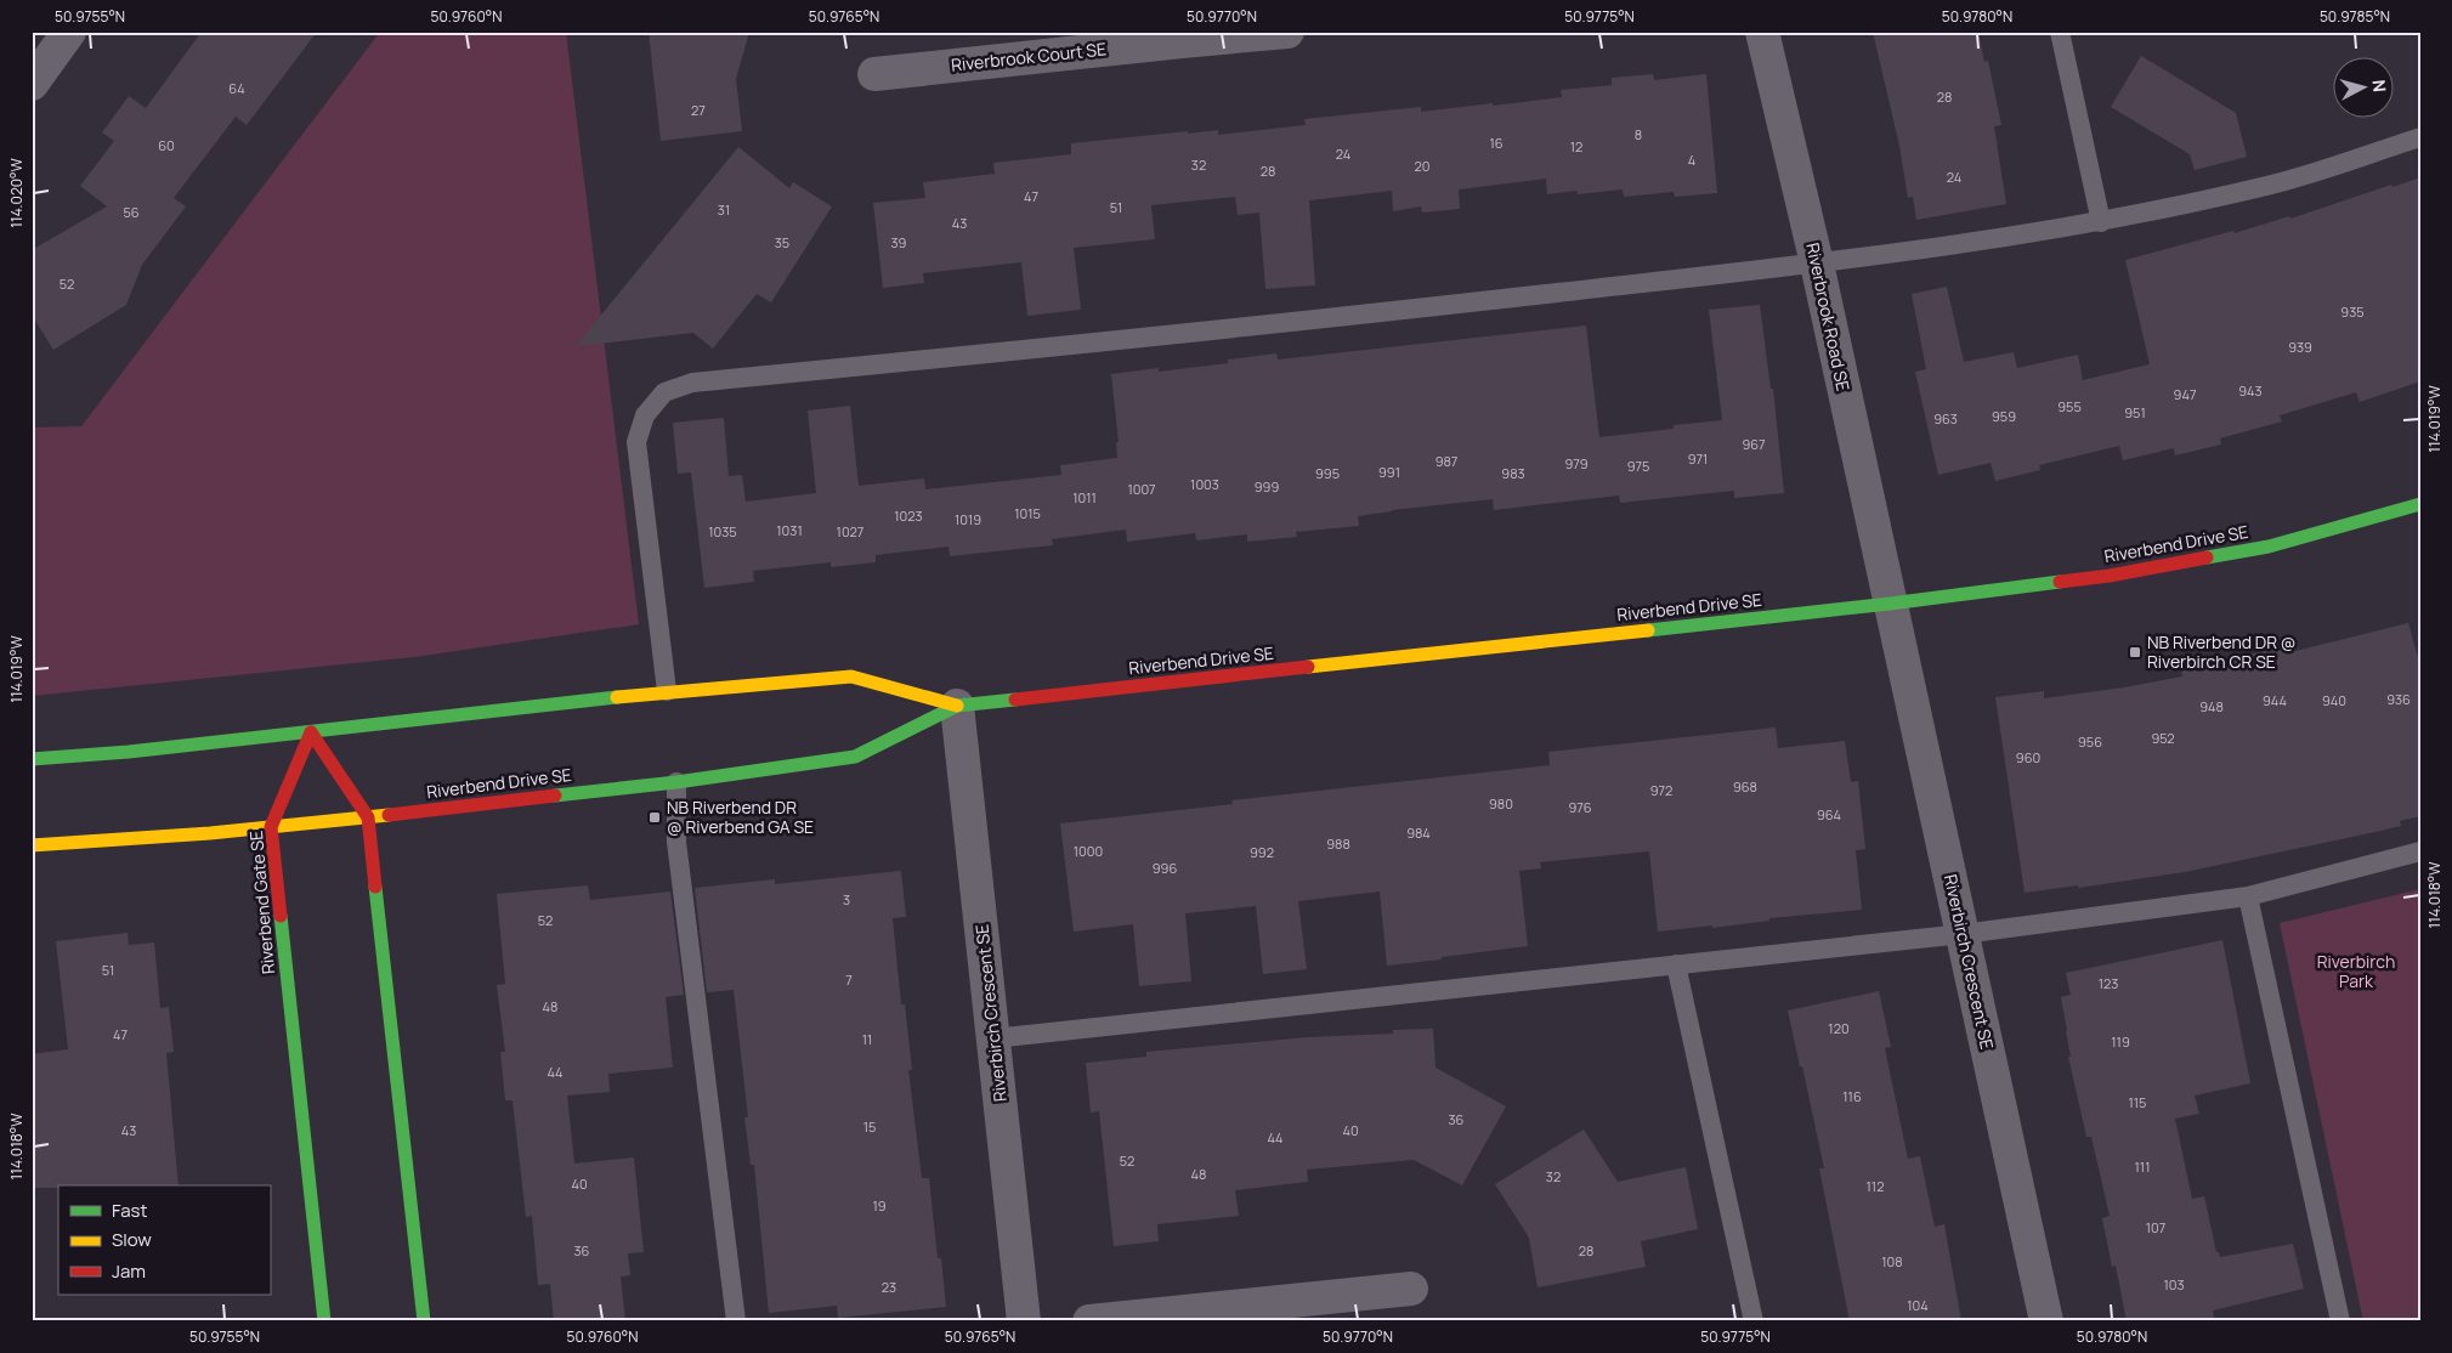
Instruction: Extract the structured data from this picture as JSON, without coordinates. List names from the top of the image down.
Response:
{
  "streets": {
    "street": [
      "Riverbrook Court SE",
      "Riverbrook Road SE",
      "Riverbend Drive SE",
      "Riverbend Gate SE",
      "Riverbirch Crescent SE"
    ]
  },
  "crossings": [
    ["Riverbrook Road SE", "Riverbend Drive SE"],
    ["Riverbrook Road SE", "Riverbirch Crescent SE"],
    ["Riverbend Drive SE", "Riverbend Gate SE"],
    ["Riverbend Drive SE", "Riverbirch Crescent SE"]
  ],
  "parks": ["Riverbirch Park"],
  "places": {
    "transit": ["NB Riverbend DR @ Riverbirch CR SE", "NB Riverbend DR @ Riverbend GA SE"]
  },
  "house_numbers": [
    "64",
    "28",
    "27",
    "8",
    "16",
    "60",
    "12",
    "24",
    "4",
    "32",
    "20",
    "28",
    "24",
    "47",
    "51",
    "31",
    "56",
    "43",
    "35",
    "39",
    "52",
    "935",
    "939",
    "943",
    "947",
    "955",
    "951",
    "959",
    "963",
    "967",
    "971",
    "987",
    "979",
    "975",
    "991",
    "995",
    "983",
    "1003",
    "999",
    "1007",
    "1011",
    "1015",
    "1023",
    "1019",
    "1031",
    "1035",
    "1027",
    "936",
    "944",
    "940",
    "948",
    "952",
    "956",
    "960",
    "968",
    "972",
    "980",
    "976",
    "964",
    "984",
    "988",
    "1000",
    "992",
    "996",
    "3",
    "52",
    "51",
    "7",
    "123",
    "48",
    "120",
    "47",
    "11",
    "119",
    "44",
    "116",
    "115",
    "36",
    "15",
    "43",
    "40",
    "44",
    "52",
    "111",
    "48",
    "32",
    "40",
    "112",
    "19",
    "107",
    "36",
    "28",
    "108",
    "103",
    "23",
    "104"
  ],
  "legend": ["Fast", "Slow", "Jam"],
  "north": "right",
  "coordinates": [
    "50.9755°N",
    "50.9760°N",
    "50.9765°N",
    "50.9770°N",
    "50.9775°N",
    "50.9780°N",
    "50.9785°N",
    "114.020°W",
    "114.019°W",
    "114.018°W"
  ]
}
